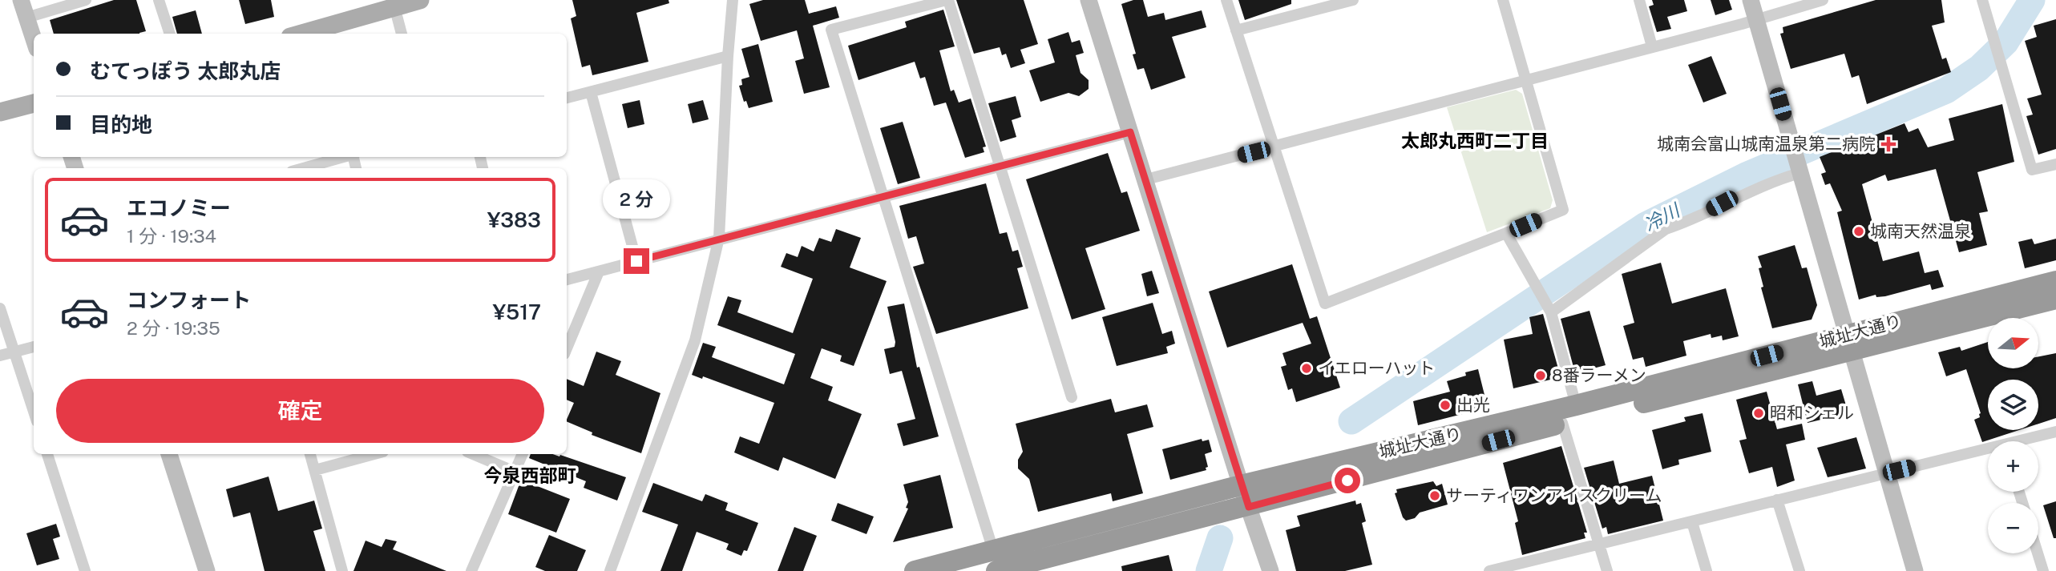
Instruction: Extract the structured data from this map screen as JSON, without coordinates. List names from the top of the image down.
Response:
{
  "streets": {
    "highway": ["城址大通り"]
  },
  "districts": ["太郎丸西町二丁目", "今泉西部町"],
  "water": ["冷川"],
  "places": {
    "health": ["城南会富山城南温泉第二病院"],
    "other": [
      "城南天然温泉",
      "イエローハット",
      "8番ラーメン",
      "出光",
      "昭和シェル",
      "サーティワンアイスクリーム"
    ]
  },
  "north": "right",
  "page": {
    "banner": ["むてっぽう 太郎丸店", "目的地"],
    "list": [
      {
        "name": "エコノミー",
        "note": "1 分 · 19:34",
        "value": "¥383"
      },
      {
        "name": "コンフォート",
        "note": "2 分 · 19:35",
        "value": "¥517"
      }
    ],
    "bubble": "2 分",
    "map_buttons": ["+", "−"],
    "buttons": "確定"
  }
}
